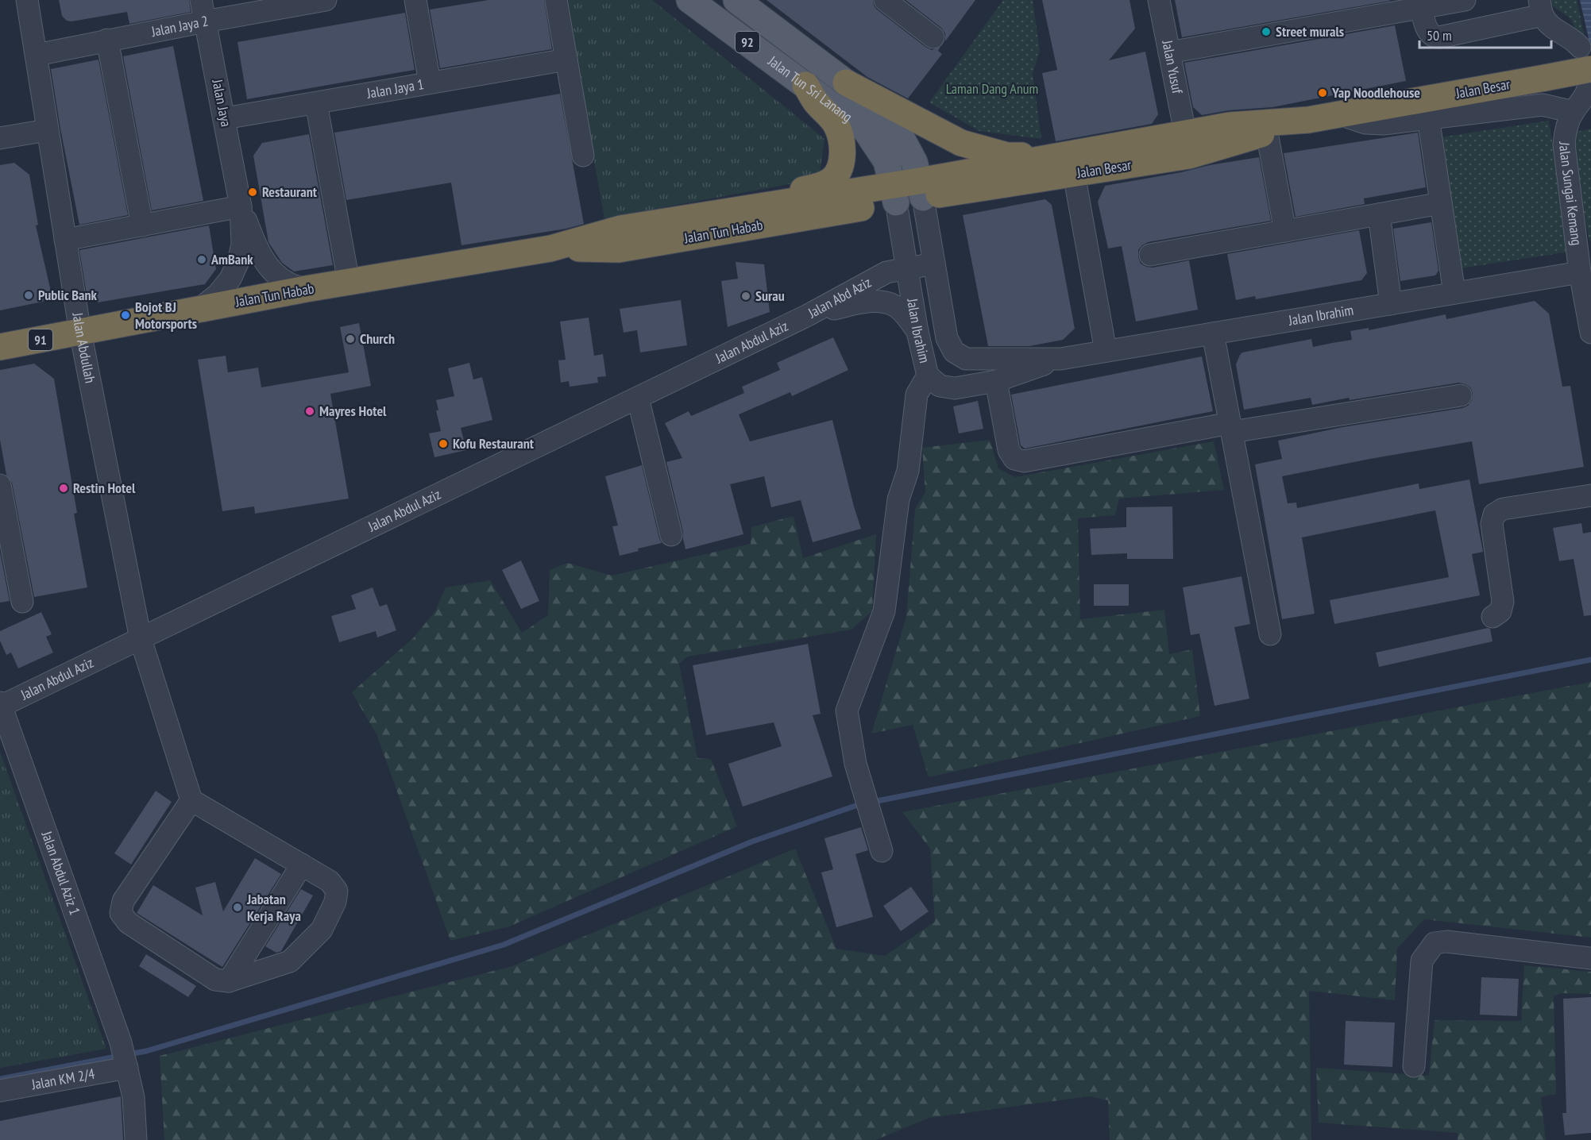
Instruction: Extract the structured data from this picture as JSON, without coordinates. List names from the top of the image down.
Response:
{
  "streets": {
    "highway": ["Jalan Besar", "Jalan Tun Habab", "91"],
    "main road": ["92", "Jalan Tun Sri Lanang"],
    "street": [
      "Jalan Jaya 2",
      "Jalan Yusuf",
      "Jalan Jaya 1",
      "Jalan Jaya",
      "Jalan Sungai Kemang",
      "Jalan Abd Aziz",
      "Jalan Ibrahim",
      "Jalan Abdul Aziz",
      "Jalan Abdullah",
      "Jalan Abdul Aziz 1",
      "Jalan KM 2/4"
    ]
  },
  "crossings": [
    ["Jalan Jaya 2", "Jalan Jaya"],
    ["Jalan Jaya 2", "Jalan Abdullah"],
    ["Jalan Yusuf", "Jalan Besar"],
    ["Jalan Tun Sri Lanang", "Jalan Besar"],
    ["Jalan Tun Sri Lanang", "Jalan Tun Habab"],
    ["Jalan Tun Sri Lanang", "Jalan Ibrahim"],
    ["Jalan Jaya 1", "Jalan Jaya"],
    ["Jalan Besar", "Jalan Sungai Kemang"],
    ["Jalan Besar", "Jalan Tun Habab"],
    ["Jalan Besar", "Jalan Ibrahim"],
    ["Jalan Jaya", "Jalan Tun Habab"],
    ["Jalan Sungai Kemang", "Jalan Ibrahim"],
    ["Jalan Tun Habab", "Jalan Ibrahim"],
    ["Jalan Tun Habab", "Jalan Abdullah"],
    ["Jalan Abd Aziz", "Jalan Ibrahim"],
    ["Jalan Abd Aziz", "Jalan Abdul Aziz"],
    ["Jalan Abdul Aziz", "Jalan Abdullah"],
    ["Jalan Abdul Aziz", "Jalan Abdul Aziz 1"],
    ["Jalan Abdul Aziz 1", "Jalan KM 2/4"]
  ],
  "parks": ["Laman Dang Anum"],
  "places": [
    "Street murals",
    "Yap Noodlehouse",
    "Restaurant",
    "AmBank",
    "Public Bank",
    "Surau",
    "Bojot BJ Motorsports",
    "Church",
    "Mayres Hotel",
    "Kofu Restaurant",
    "Restin Hotel",
    "Jabatan Kerja Raya"
  ],
  "scale_bar": "50 m"
}
